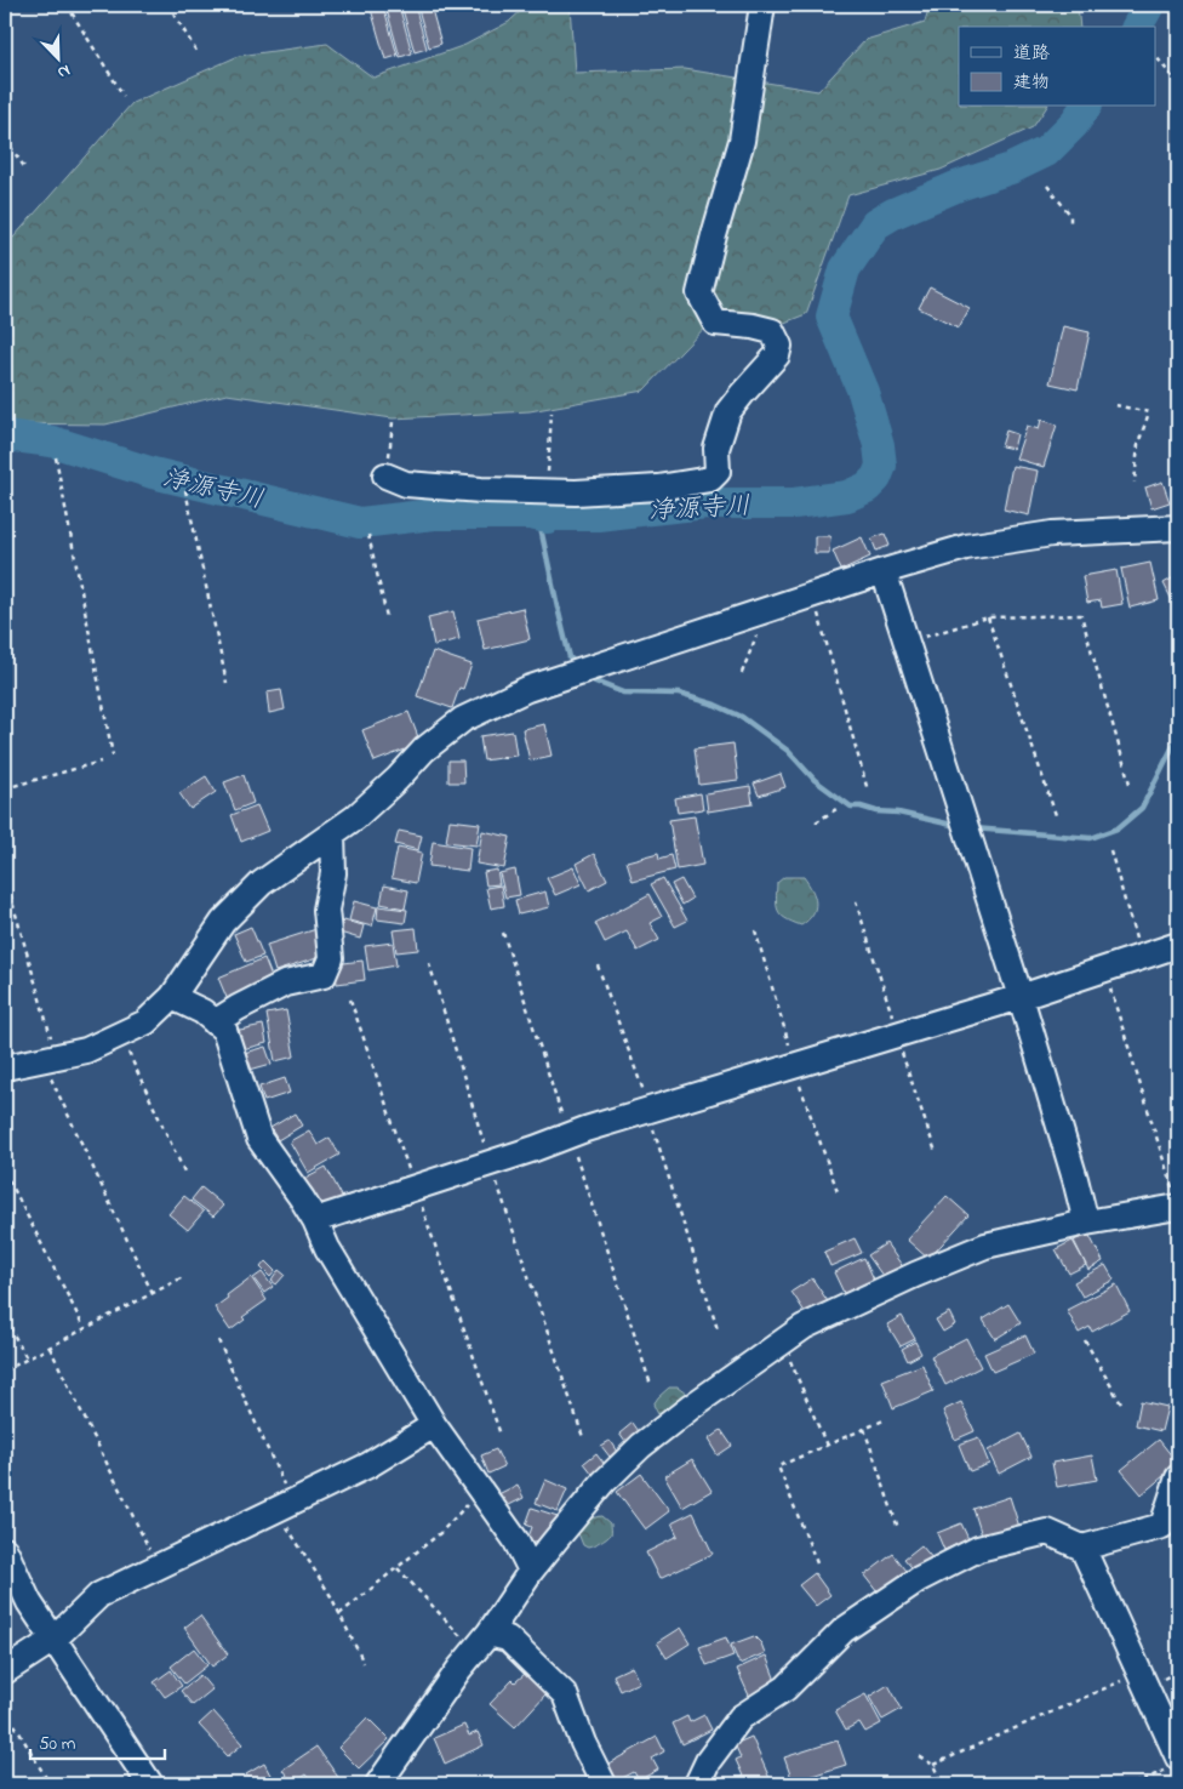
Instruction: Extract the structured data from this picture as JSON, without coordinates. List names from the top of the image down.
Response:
{
  "water": ["浄源寺川"],
  "legend": ["道路", "建物"],
  "scale_bar": "50 m",
  "north": "bottom right"
}
